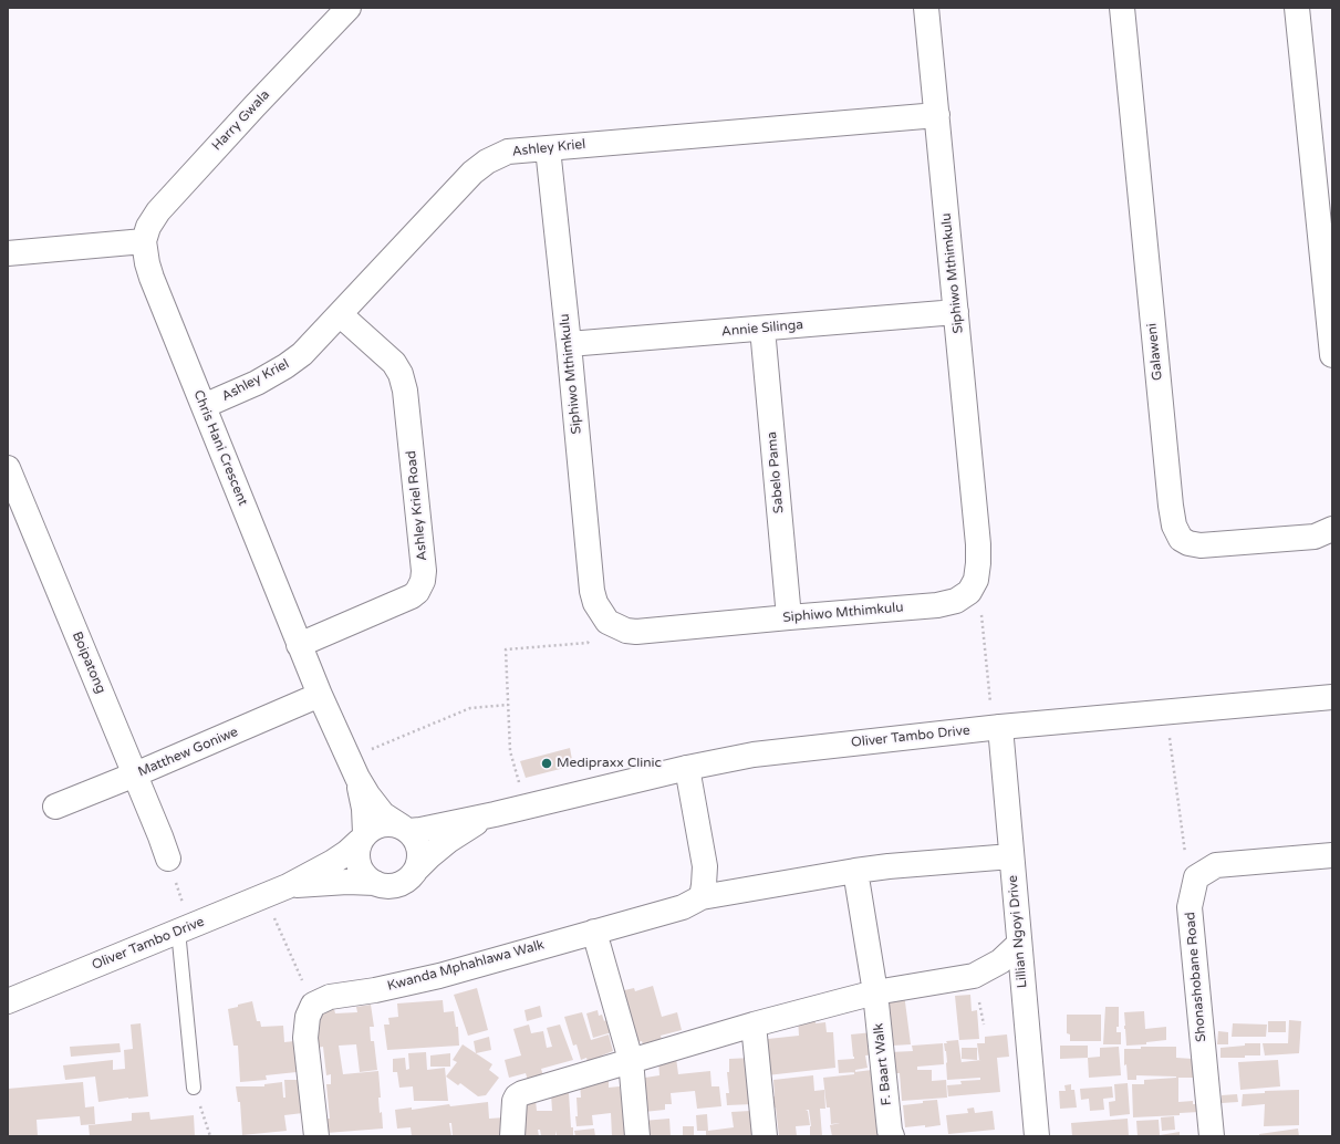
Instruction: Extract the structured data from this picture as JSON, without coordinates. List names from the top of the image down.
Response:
{
  "streets": {
    "street": [
      "Harry Gwala",
      "Ashley Kriel",
      "Siphiwo Mthimkulu",
      "Annie Silinga",
      "Galaweni",
      "Chris Hani Crescent",
      "Sabelo Pama",
      "Ashley Kriel Road",
      "Boipatong",
      "Oliver Tambo Drive",
      "Matthew Goniwe",
      "Lillian Ngoyi Drive",
      "Kwanda Mphahlawa Walk",
      "Shonashobane Road",
      "F. Baart Walk"
    ]
  },
  "crossings": [
    ["Harry Gwala", "Chris Hani Crescent"],
    ["Ashley Kriel", "Siphiwo Mthimkulu"],
    ["Ashley Kriel", "Chris Hani Crescent"],
    ["Ashley Kriel", "Ashley Kriel Road"],
    ["Siphiwo Mthimkulu", "Annie Silinga"],
    ["Siphiwo Mthimkulu", "Sabelo Pama"],
    ["Annie Silinga", "Sabelo Pama"],
    ["Chris Hani Crescent", "Ashley Kriel Road"],
    ["Chris Hani Crescent", "Oliver Tambo Drive"],
    ["Chris Hani Crescent", "Matthew Goniwe"],
    ["Boipatong", "Matthew Goniwe"],
    ["Oliver Tambo Drive", "Lillian Ngoyi Drive"],
    ["Lillian Ngoyi Drive", "Kwanda Mphahlawa Walk"]
  ],
  "places": ["Medipraxx Clinic"]
}
